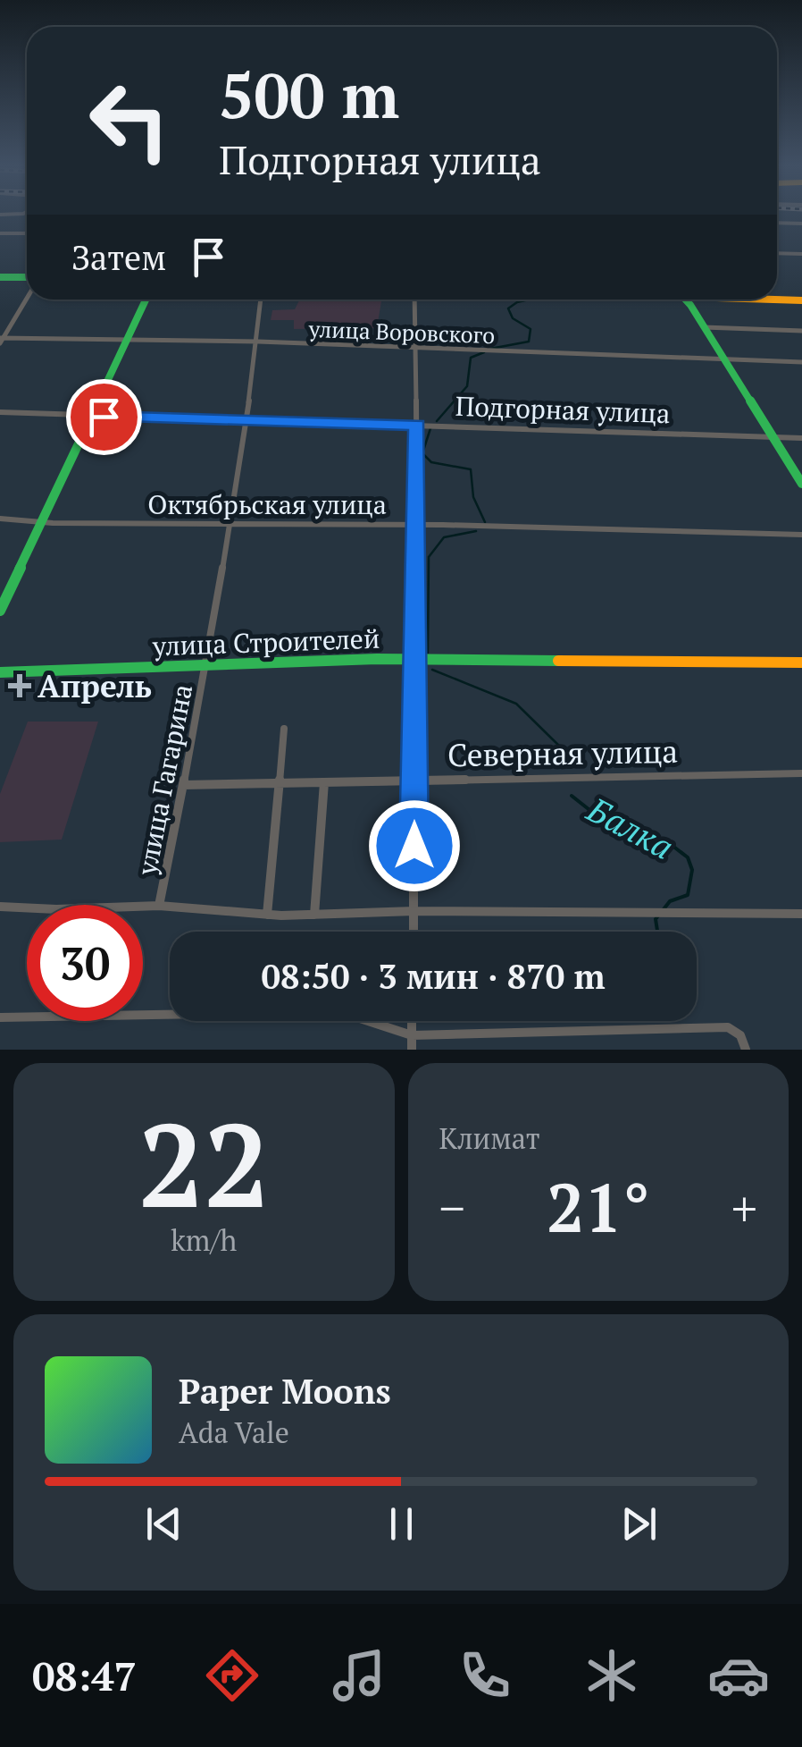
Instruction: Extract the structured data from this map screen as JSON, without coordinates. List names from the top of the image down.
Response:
{
  "streets": {
    "street": [
      "улица Воровского",
      "Подгорная улица",
      "Октябрьская улица",
      "улица Строителей",
      "Северная улица",
      "улица Гагарина"
    ]
  },
  "crossings": [
    ["улица Воровского", "улица Гагарина"],
    ["Подгорная улица", "улица Гагарина"],
    ["Октябрьская улица", "улица Гагарина"],
    ["улица Строителей", "улица Гагарина"],
    ["Северная улица", "улица Гагарина"]
  ],
  "water": ["Балка"],
  "places": {
    "health": ["Апрель"]
  },
  "page": {
    "turn": ["500 m", "Подгорная улица"],
    "then": "Затем",
    "limit": "30",
    "trip": "08:50 · 3 мин · 870 m",
    "tile": [
      ["22", "km/h"],
      "Климат"
    ],
    "heat": ["−", "21°", "+"],
    "song": ["Paper Moons", "Ada Vale"],
    "tabs": "08:47"
  }
}
